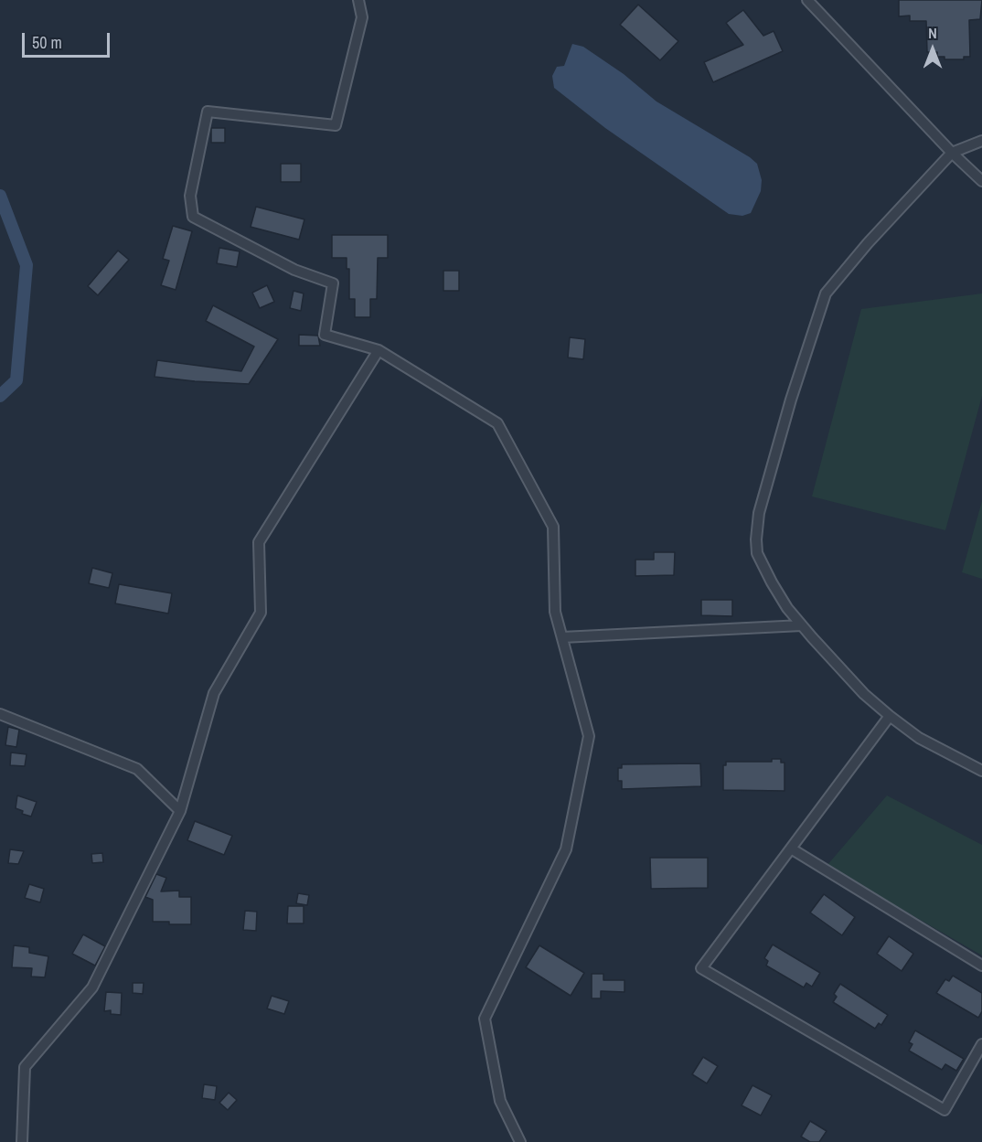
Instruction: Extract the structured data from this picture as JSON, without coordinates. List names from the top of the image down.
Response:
{
  "scale_bar": "50 m",
  "north": "top"
}
